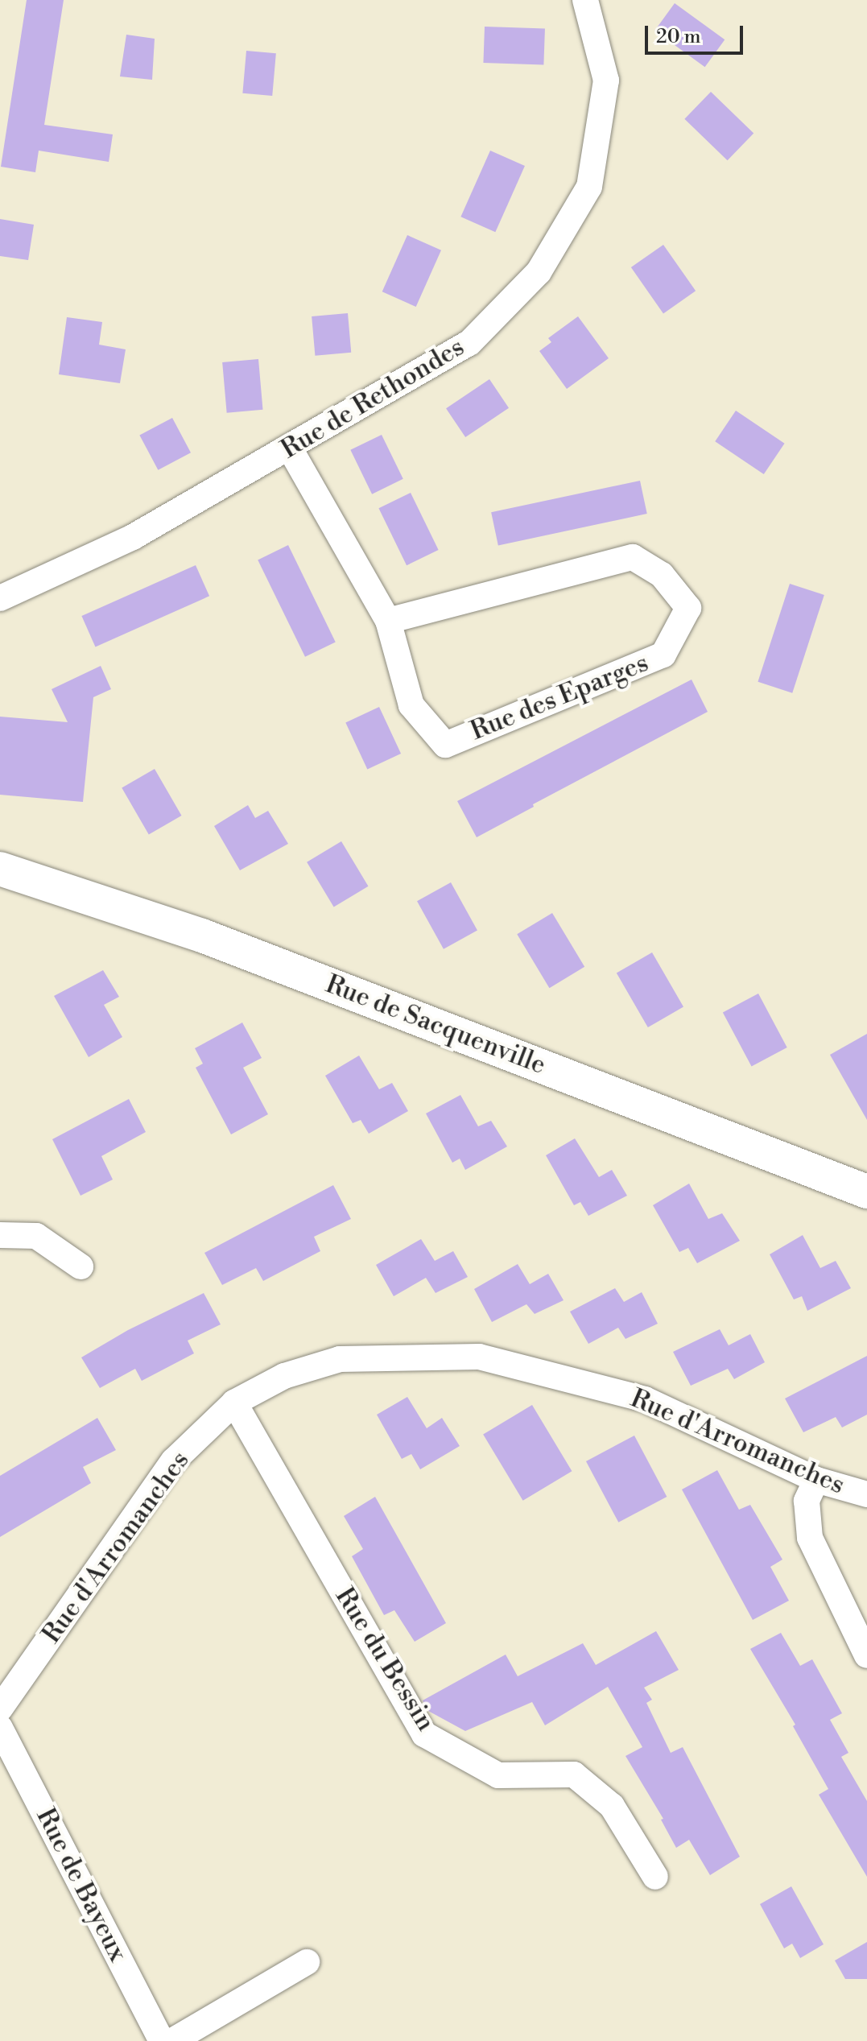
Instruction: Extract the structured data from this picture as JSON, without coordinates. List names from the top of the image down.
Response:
{
  "streets": {
    "street": [
      "Rue de Rethondes",
      "Rue des Eparges",
      "Rue de Sacquenville",
      "Rue d'Arromanches",
      "Rue du Bessin",
      "Rue de Bayeux"
    ]
  },
  "crossings": [
    ["Rue de Rethondes", "Rue des Eparges"],
    ["Rue d'Arromanches", "Rue du Bessin"]
  ],
  "scale_bar": "20 m"
}
